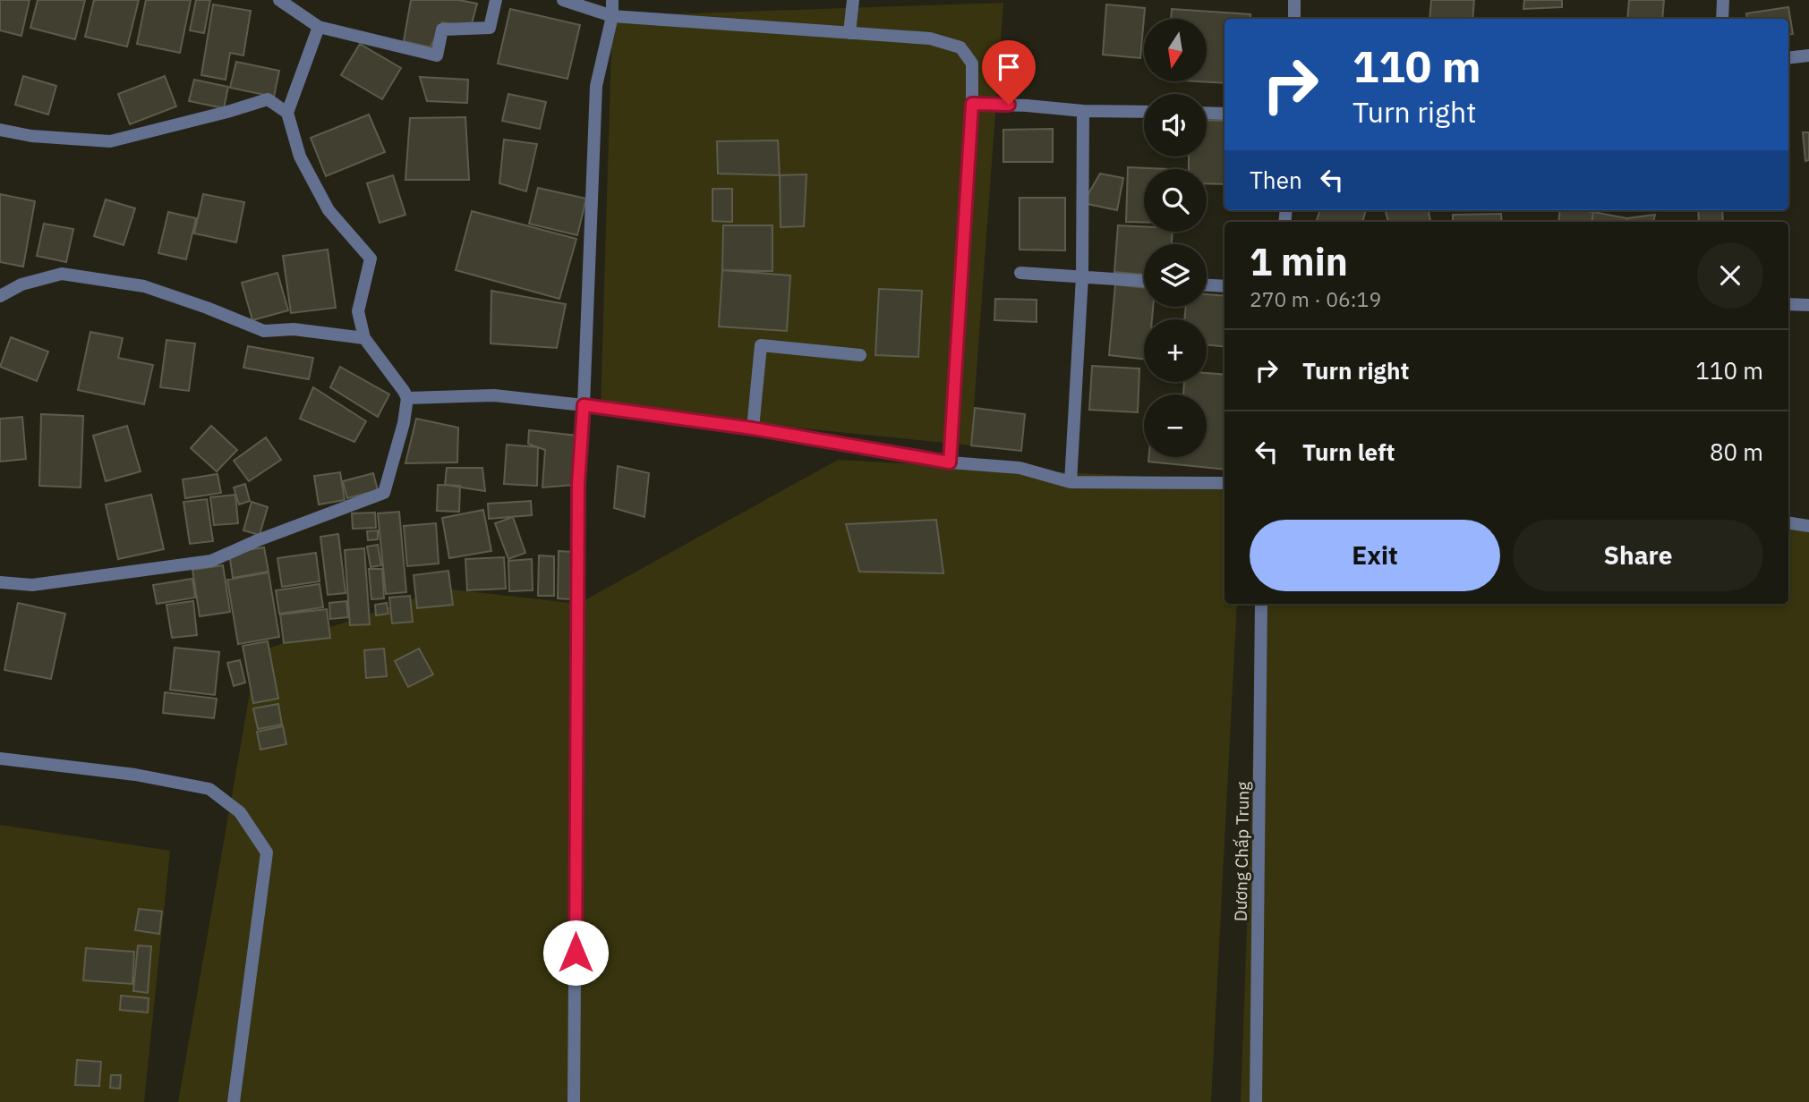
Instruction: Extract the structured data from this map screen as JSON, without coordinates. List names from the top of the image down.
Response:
{
  "streets": {
    "street": ["Dương Chấp Trung"]
  },
  "north": "bottom",
  "page": {
    "map_buttons": ["+", "−"],
    "turn": ["110 m", "Turn right"],
    "then": "Then",
    "heading": ["1 min", "270 m · 06:19"],
    "list": [
      {
        "name": "Turn right",
        "value": "110 m"
      },
      {
        "name": "Turn left",
        "value": "80 m"
      }
    ],
    "buttons": ["Exit", "Share"]
  }
}
